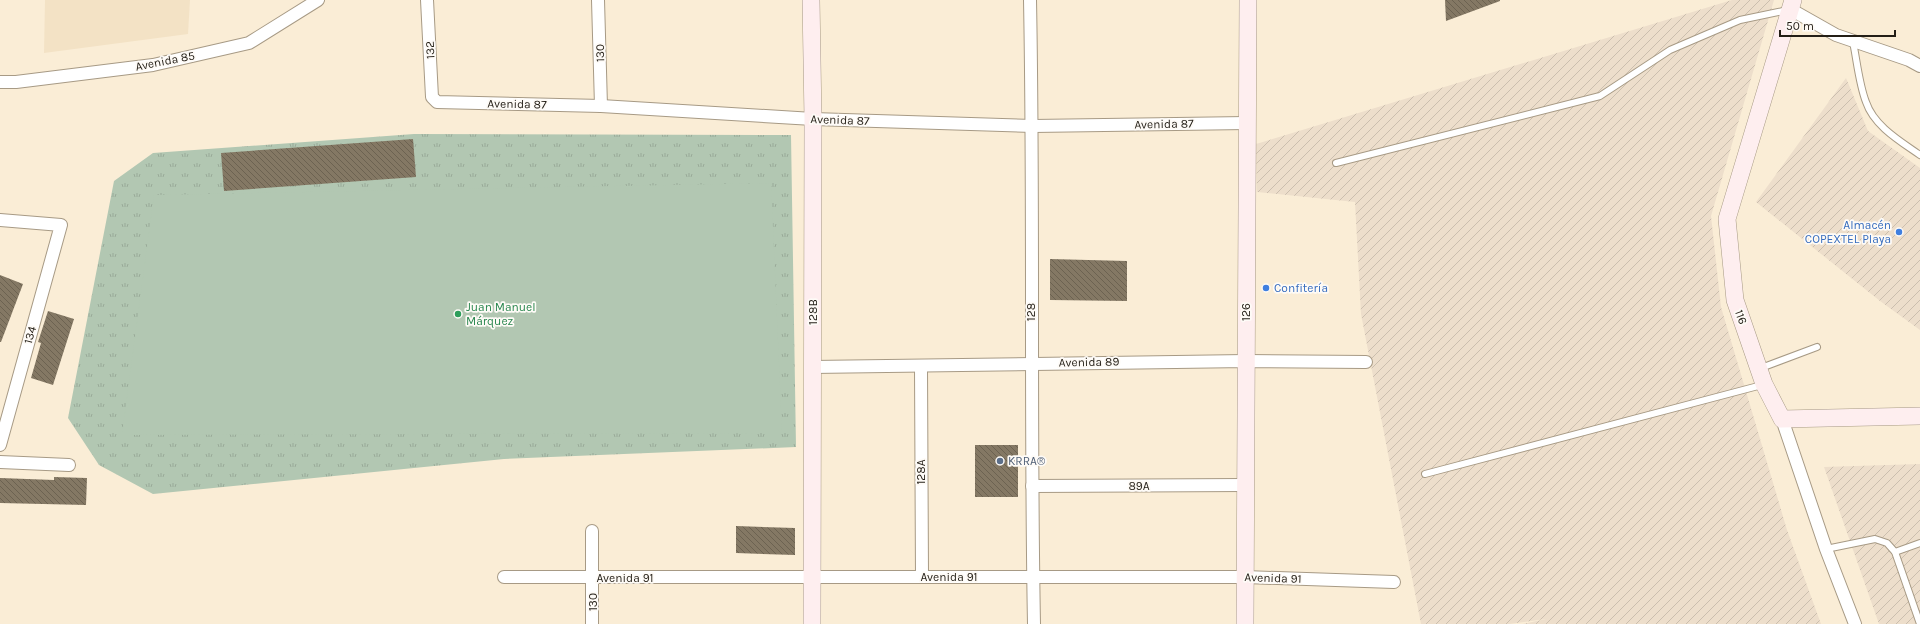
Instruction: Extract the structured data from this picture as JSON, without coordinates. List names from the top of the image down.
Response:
{
  "streets": {
    "street": [
      "132",
      "130",
      "Avenida 85",
      "Avenida 87",
      "128B",
      "128",
      "126",
      "116",
      "134",
      "Avenida 89",
      "128A",
      "89A",
      "Avenida 91"
    ]
  },
  "crossings": [
    ["132", "Avenida 87"],
    ["130", "Avenida 87"],
    ["130", "Avenida 91"],
    ["Avenida 87", "128B"],
    ["Avenida 87", "128"],
    ["Avenida 87", "126"],
    ["128B", "Avenida 89"],
    ["128B", "Avenida 91"],
    ["128", "Avenida 89"],
    ["128", "89A"],
    ["128", "Avenida 91"],
    ["126", "Avenida 89"],
    ["126", "89A"],
    ["126", "Avenida 91"],
    ["Avenida 89", "128A"],
    ["128A", "Avenida 91"]
  ],
  "places": [
    "Almacén COPEXTEL Playa",
    "Confitería",
    "Juan Manuel Márquez",
    "KRRA®"
  ],
  "scale_bar": "50 m"
}
